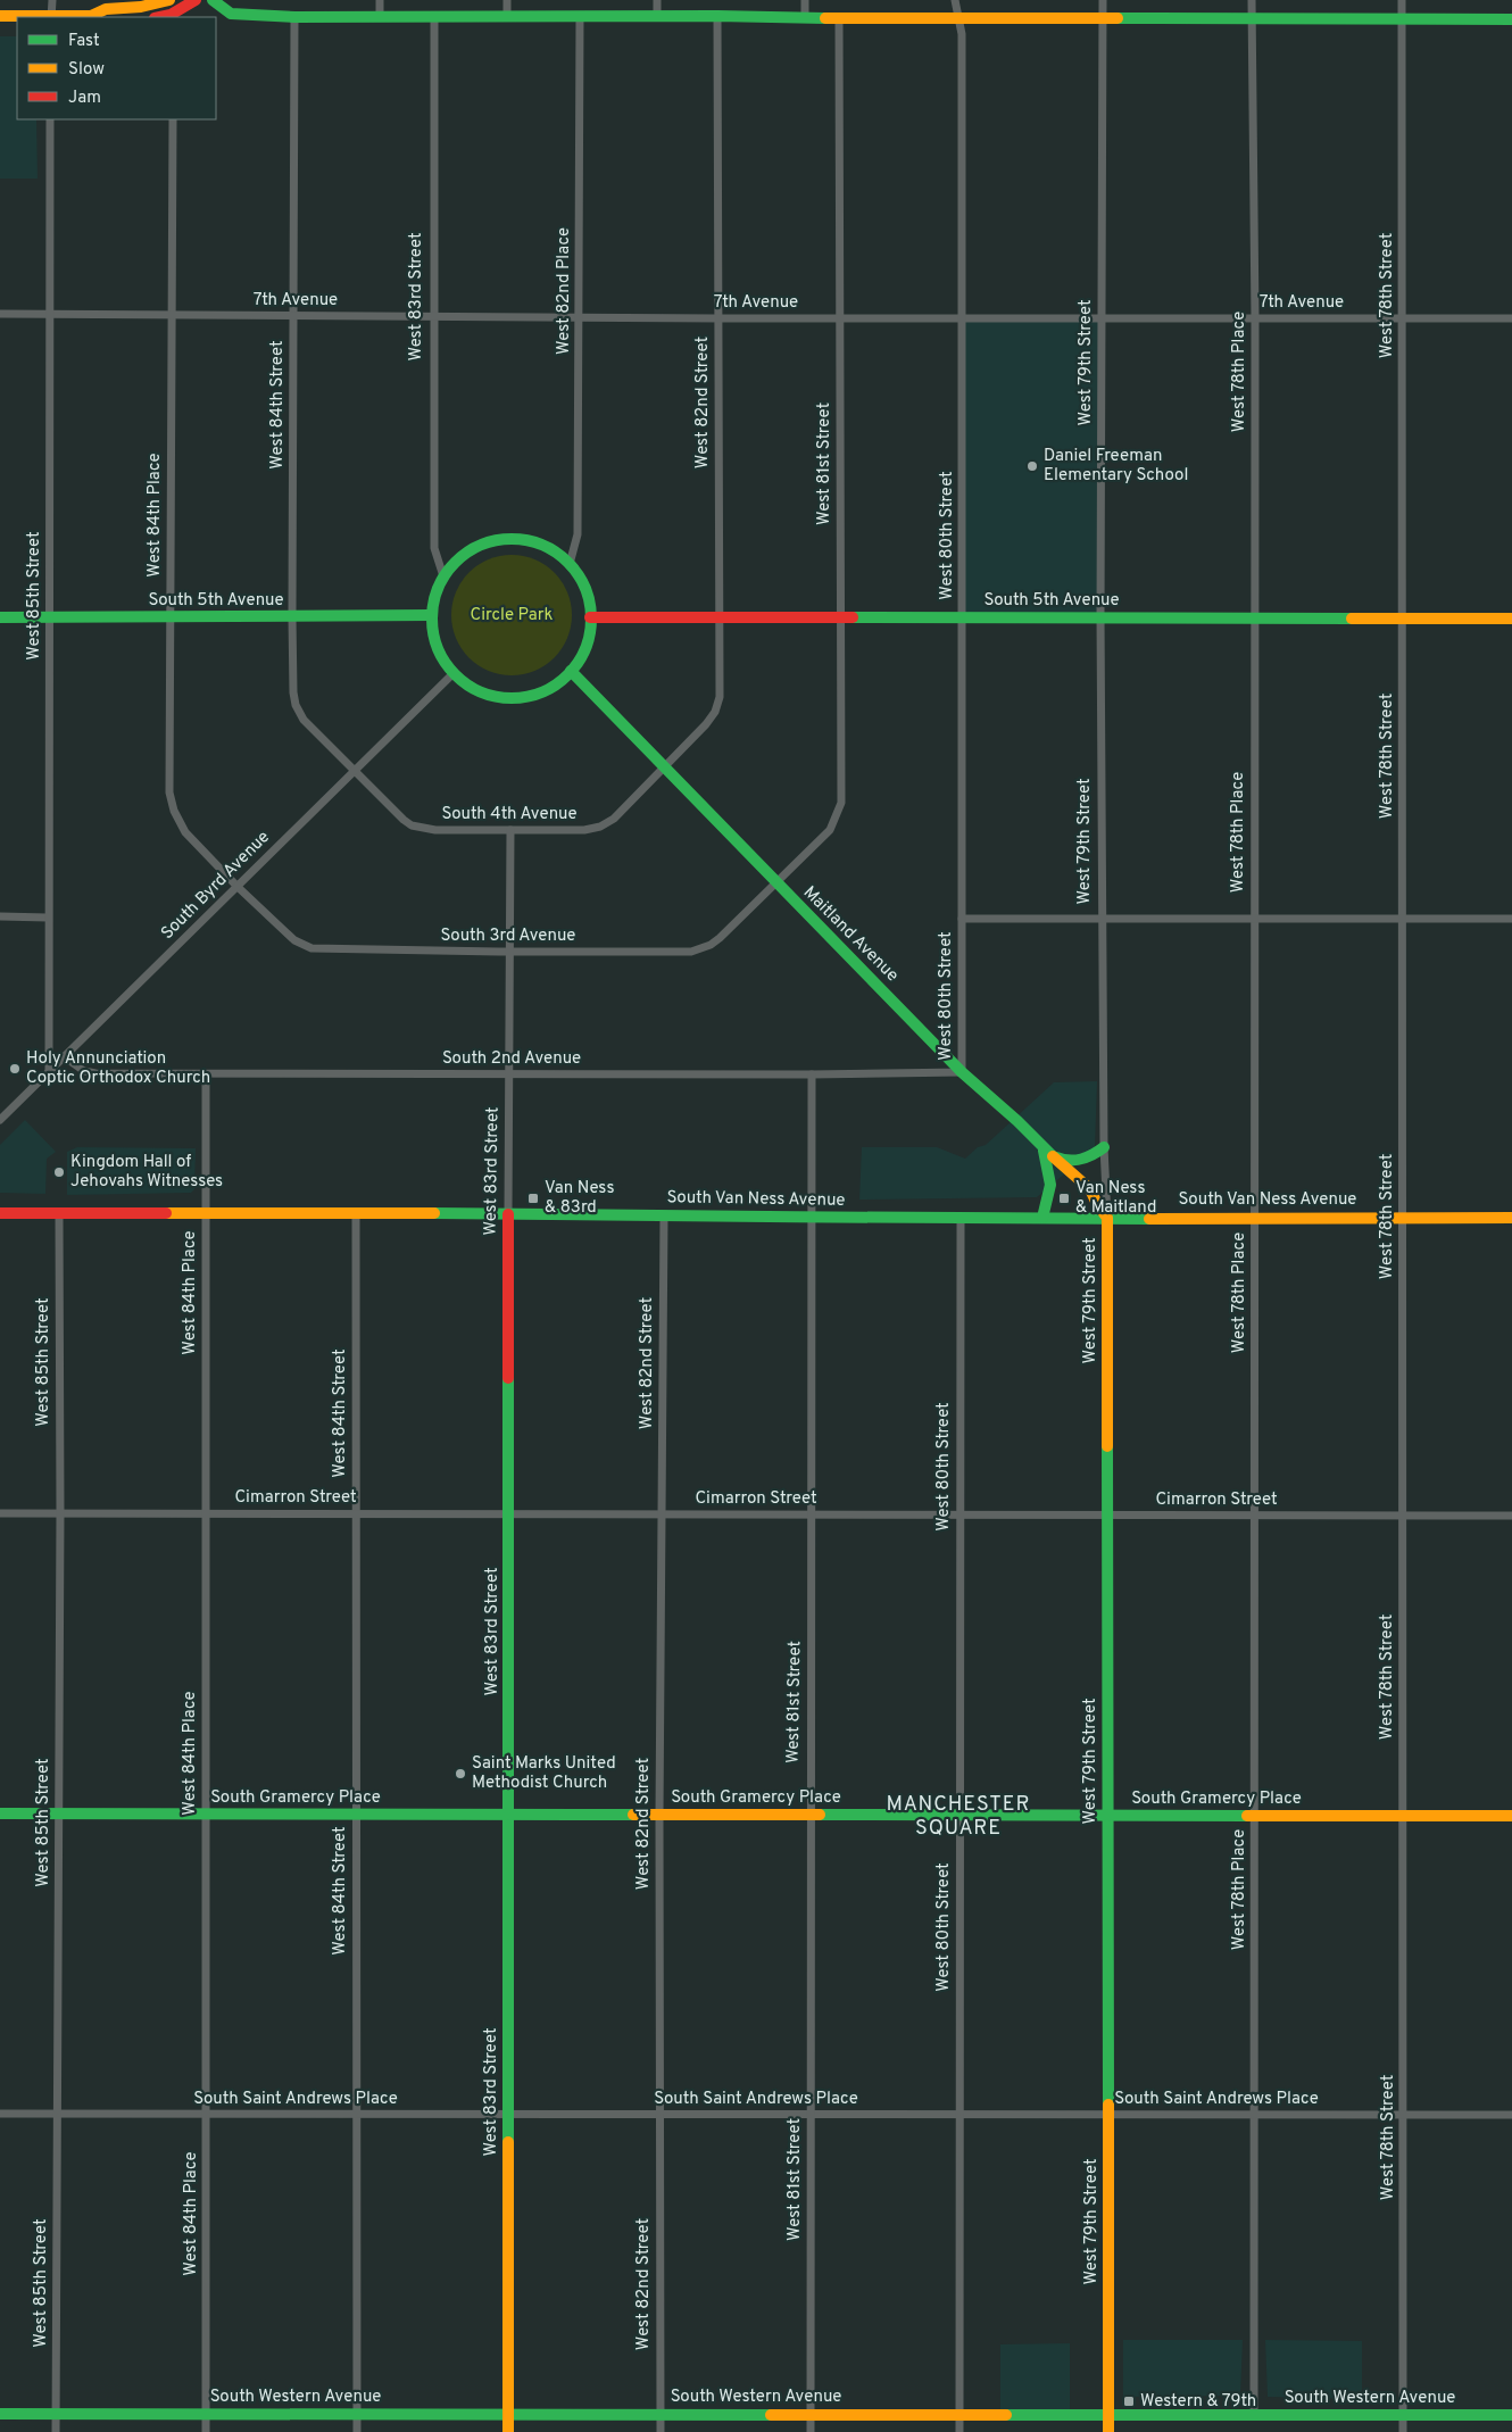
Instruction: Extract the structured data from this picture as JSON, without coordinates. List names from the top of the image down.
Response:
{
  "streets": {
    "street": [
      "West 82nd Place",
      "West 78th Street",
      "West 83rd Street",
      "7th Avenue",
      "West 79th Street",
      "West 78th Place",
      "West 82nd Street",
      "West 84th Street",
      "West 81st Street",
      "West 84th Place",
      "West 80th Street",
      "West 85th Street",
      "South 5th Avenue",
      "South 4th Avenue",
      "South Byrd Avenue",
      "Maitland Avenue",
      "South 3rd Avenue",
      "South 2nd Avenue",
      "South Van Ness Avenue",
      "Cimarron Street",
      "South Gramercy Place",
      "South Saint Andrews Place",
      "South Western Avenue"
    ]
  },
  "crossings": [
    ["West 82nd Place", "West 83rd Street"],
    ["West 82nd Place", "7th Avenue"],
    ["West 82nd Place", "South 5th Avenue"],
    ["West 82nd Place", "South Byrd Avenue"],
    ["West 82nd Place", "Maitland Avenue"],
    ["West 78th Street", "7th Avenue"],
    ["West 78th Street", "South 5th Avenue"],
    ["West 78th Street", "South Van Ness Avenue"],
    ["West 78th Street", "Cimarron Street"],
    ["West 78th Street", "South Gramercy Place"],
    ["West 78th Street", "South Saint Andrews Place"],
    ["West 78th Street", "South Western Avenue"],
    ["West 83rd Street", "7th Avenue"],
    ["West 83rd Street", "South 5th Avenue"],
    ["West 83rd Street", "South 4th Avenue"],
    ["West 83rd Street", "South Byrd Avenue"],
    ["West 83rd Street", "Maitland Avenue"],
    ["West 83rd Street", "South 3rd Avenue"],
    ["West 83rd Street", "South 2nd Avenue"],
    ["West 83rd Street", "South Van Ness Avenue"],
    ["West 83rd Street", "Cimarron Street"],
    ["West 83rd Street", "South Gramercy Place"],
    ["West 83rd Street", "South Saint Andrews Place"],
    ["West 83rd Street", "South Western Avenue"],
    ["7th Avenue", "West 79th Street"],
    ["7th Avenue", "West 78th Place"],
    ["7th Avenue", "West 82nd Street"],
    ["7th Avenue", "West 84th Street"],
    ["7th Avenue", "West 81st Street"],
    ["7th Avenue", "West 84th Place"],
    ["7th Avenue", "West 80th Street"],
    ["7th Avenue", "West 85th Street"],
    ["West 79th Street", "South 5th Avenue"],
    ["West 79th Street", "Maitland Avenue"],
    ["West 79th Street", "South Van Ness Avenue"],
    ["West 79th Street", "Cimarron Street"],
    ["West 79th Street", "South Gramercy Place"],
    ["West 79th Street", "South Saint Andrews Place"],
    ["West 79th Street", "South Western Avenue"],
    ["West 78th Place", "South 5th Avenue"],
    ["West 78th Place", "South Van Ness Avenue"],
    ["West 78th Place", "Cimarron Street"],
    ["West 78th Place", "South Gramercy Place"],
    ["West 78th Place", "South Saint Andrews Place"],
    ["West 78th Place", "South Western Avenue"],
    ["West 82nd Street", "South 5th Avenue"],
    ["West 82nd Street", "South 4th Avenue"],
    ["West 82nd Street", "Maitland Avenue"],
    ["West 82nd Street", "South Van Ness Avenue"],
    ["West 82nd Street", "Cimarron Street"],
    ["West 82nd Street", "South Gramercy Place"],
    ["West 82nd Street", "South Saint Andrews Place"],
    ["West 82nd Street", "South Western Avenue"],
    ["West 84th Street", "South 5th Avenue"],
    ["West 84th Street", "South 4th Avenue"],
    ["West 84th Street", "South Byrd Avenue"],
    ["West 84th Street", "South Van Ness Avenue"],
    ["West 84th Street", "Cimarron Street"],
    ["West 84th Street", "South Gramercy Place"],
    ["West 84th Street", "South Saint Andrews Place"],
    ["West 84th Street", "South Western Avenue"],
    ["West 81st Street", "South 5th Avenue"],
    ["West 81st Street", "Maitland Avenue"],
    ["West 81st Street", "South 3rd Avenue"],
    ["West 81st Street", "South 2nd Avenue"],
    ["West 81st Street", "South Van Ness Avenue"],
    ["West 81st Street", "Cimarron Street"],
    ["West 81st Street", "South Gramercy Place"],
    ["West 81st Street", "South Saint Andrews Place"],
    ["West 81st Street", "South Western Avenue"],
    ["West 84th Place", "South 5th Avenue"],
    ["West 84th Place", "South Byrd Avenue"],
    ["West 84th Place", "South 3rd Avenue"],
    ["West 84th Place", "South 2nd Avenue"],
    ["West 84th Place", "South Van Ness Avenue"],
    ["West 84th Place", "Cimarron Street"],
    ["West 84th Place", "South Gramercy Place"],
    ["West 84th Place", "South Saint Andrews Place"],
    ["West 84th Place", "South Western Avenue"],
    ["West 80th Street", "South 5th Avenue"],
    ["West 80th Street", "Maitland Avenue"],
    ["West 80th Street", "South 2nd Avenue"],
    ["West 80th Street", "South Van Ness Avenue"],
    ["West 80th Street", "Cimarron Street"],
    ["West 80th Street", "South Gramercy Place"],
    ["West 80th Street", "South Saint Andrews Place"],
    ["West 80th Street", "South Western Avenue"],
    ["West 85th Street", "South 5th Avenue"],
    ["West 85th Street", "South Byrd Avenue"],
    ["West 85th Street", "South Van Ness Avenue"],
    ["West 85th Street", "Cimarron Street"],
    ["West 85th Street", "South Gramercy Place"],
    ["West 85th Street", "South Saint Andrews Place"],
    ["West 85th Street", "South Western Avenue"],
    ["South 5th Avenue", "South Byrd Avenue"],
    ["South 5th Avenue", "Maitland Avenue"],
    ["South 4th Avenue", "South Byrd Avenue"],
    ["South 4th Avenue", "Maitland Avenue"],
    ["South Byrd Avenue", "Maitland Avenue"],
    ["South Byrd Avenue", "South 3rd Avenue"],
    ["South Byrd Avenue", "South 2nd Avenue"],
    ["Maitland Avenue", "South 3rd Avenue"],
    ["Maitland Avenue", "South 2nd Avenue"],
    ["Maitland Avenue", "South Van Ness Avenue"]
  ],
  "districts": ["MANCHESTER SQUARE"],
  "parks": ["Circle Park"],
  "places": {
    "other": [
      "Daniel Freeman Elementary School",
      "Holy Annunciation Coptic Orthodox Church",
      "Kingdom Hall of Jehovahs Witnesses",
      "Saint Marks United Methodist Church"
    ],
    "transit": ["Van Ness & 83rd", "Van Ness & Maitland", "Western & 79th"]
  },
  "legend": ["Fast", "Slow", "Jam"]
}
